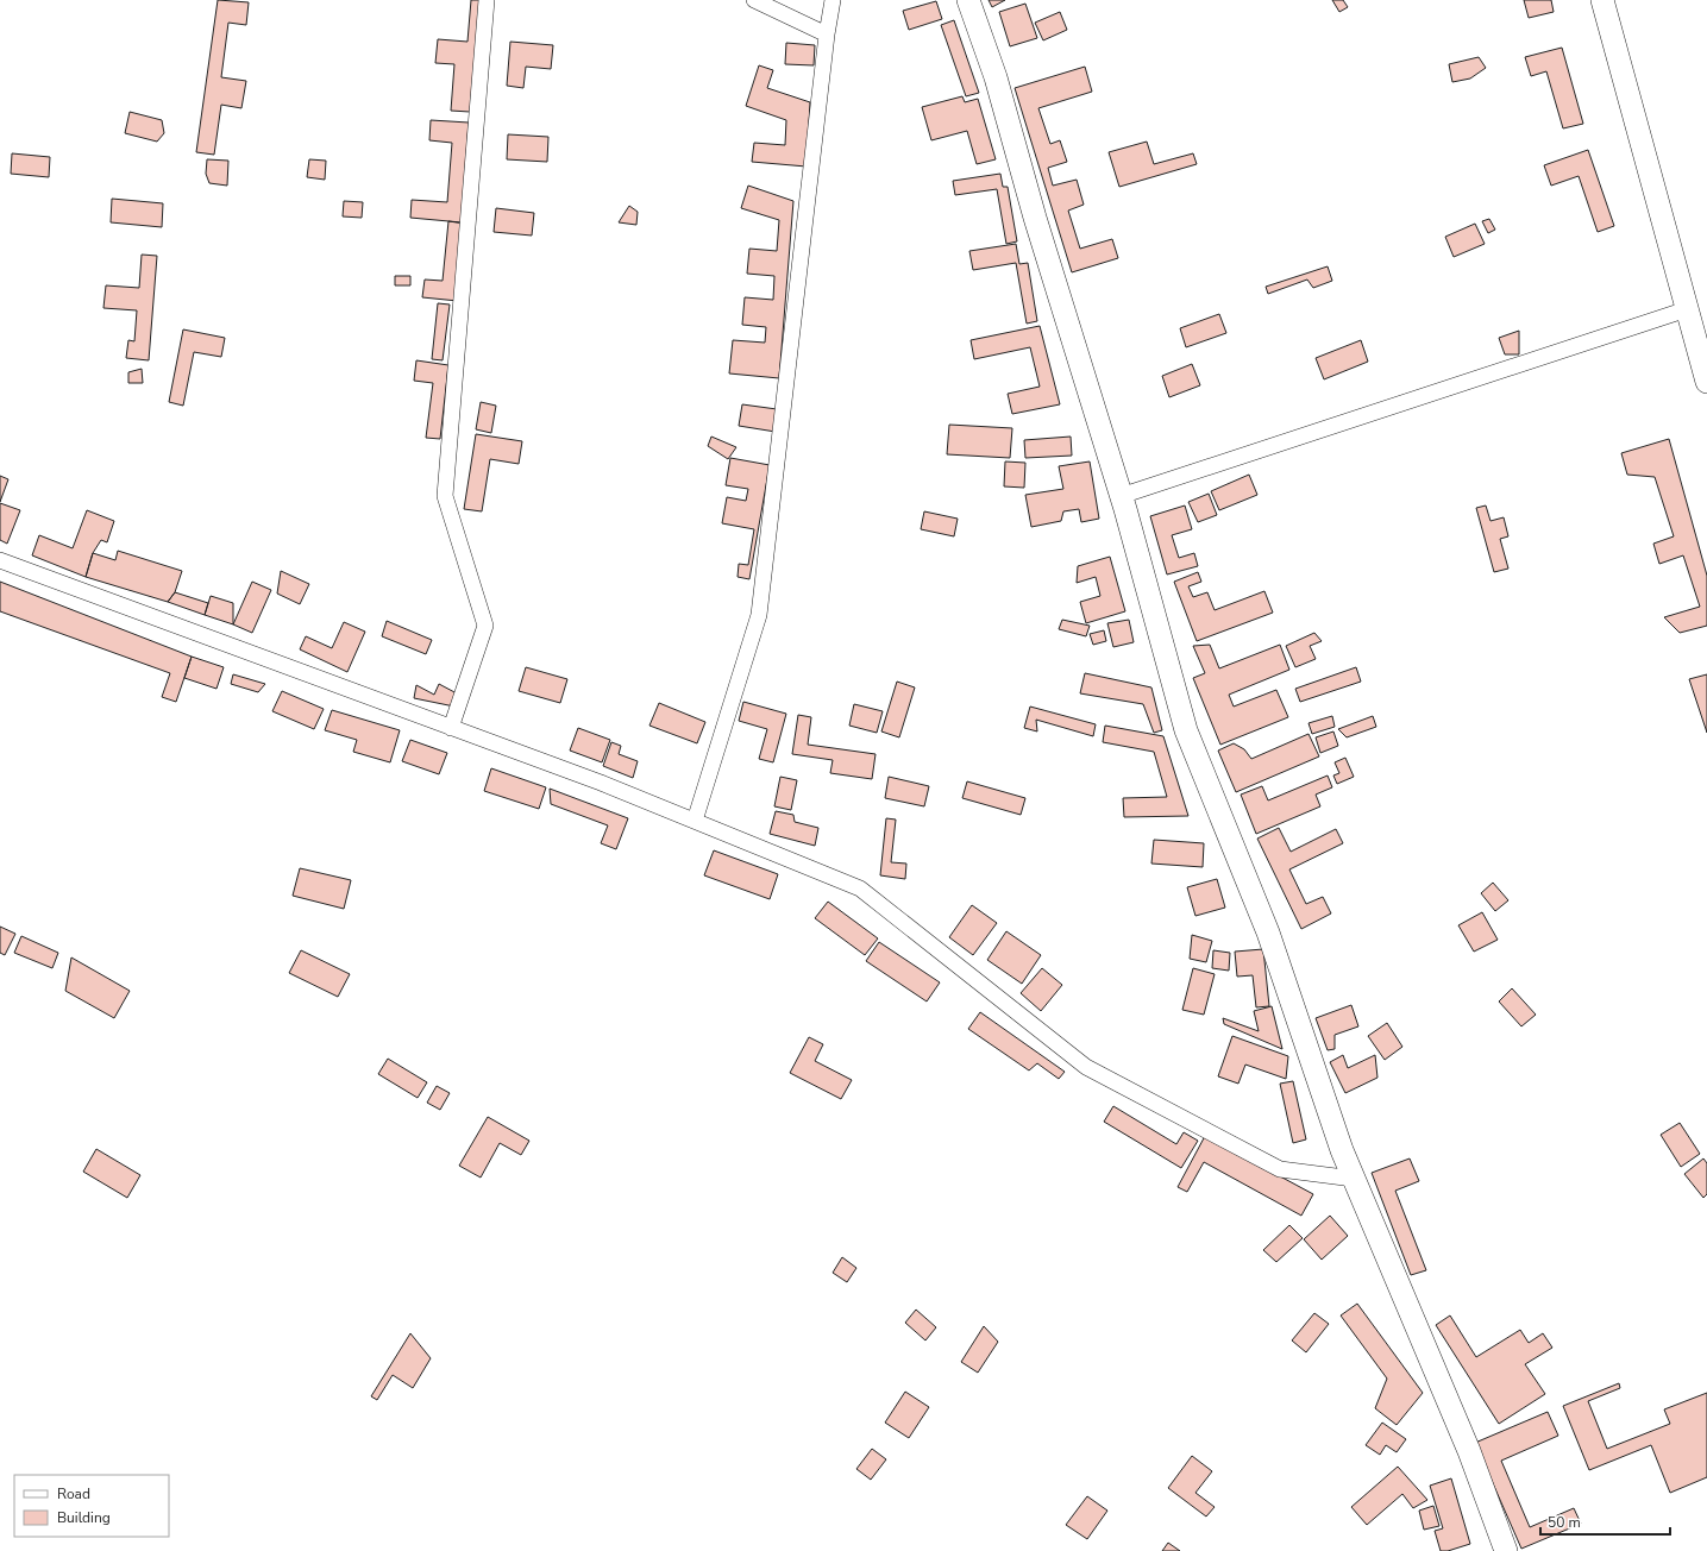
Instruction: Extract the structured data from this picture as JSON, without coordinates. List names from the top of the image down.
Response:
{
  "legend": ["Road", "Building"],
  "scale_bar": "50 m"
}
